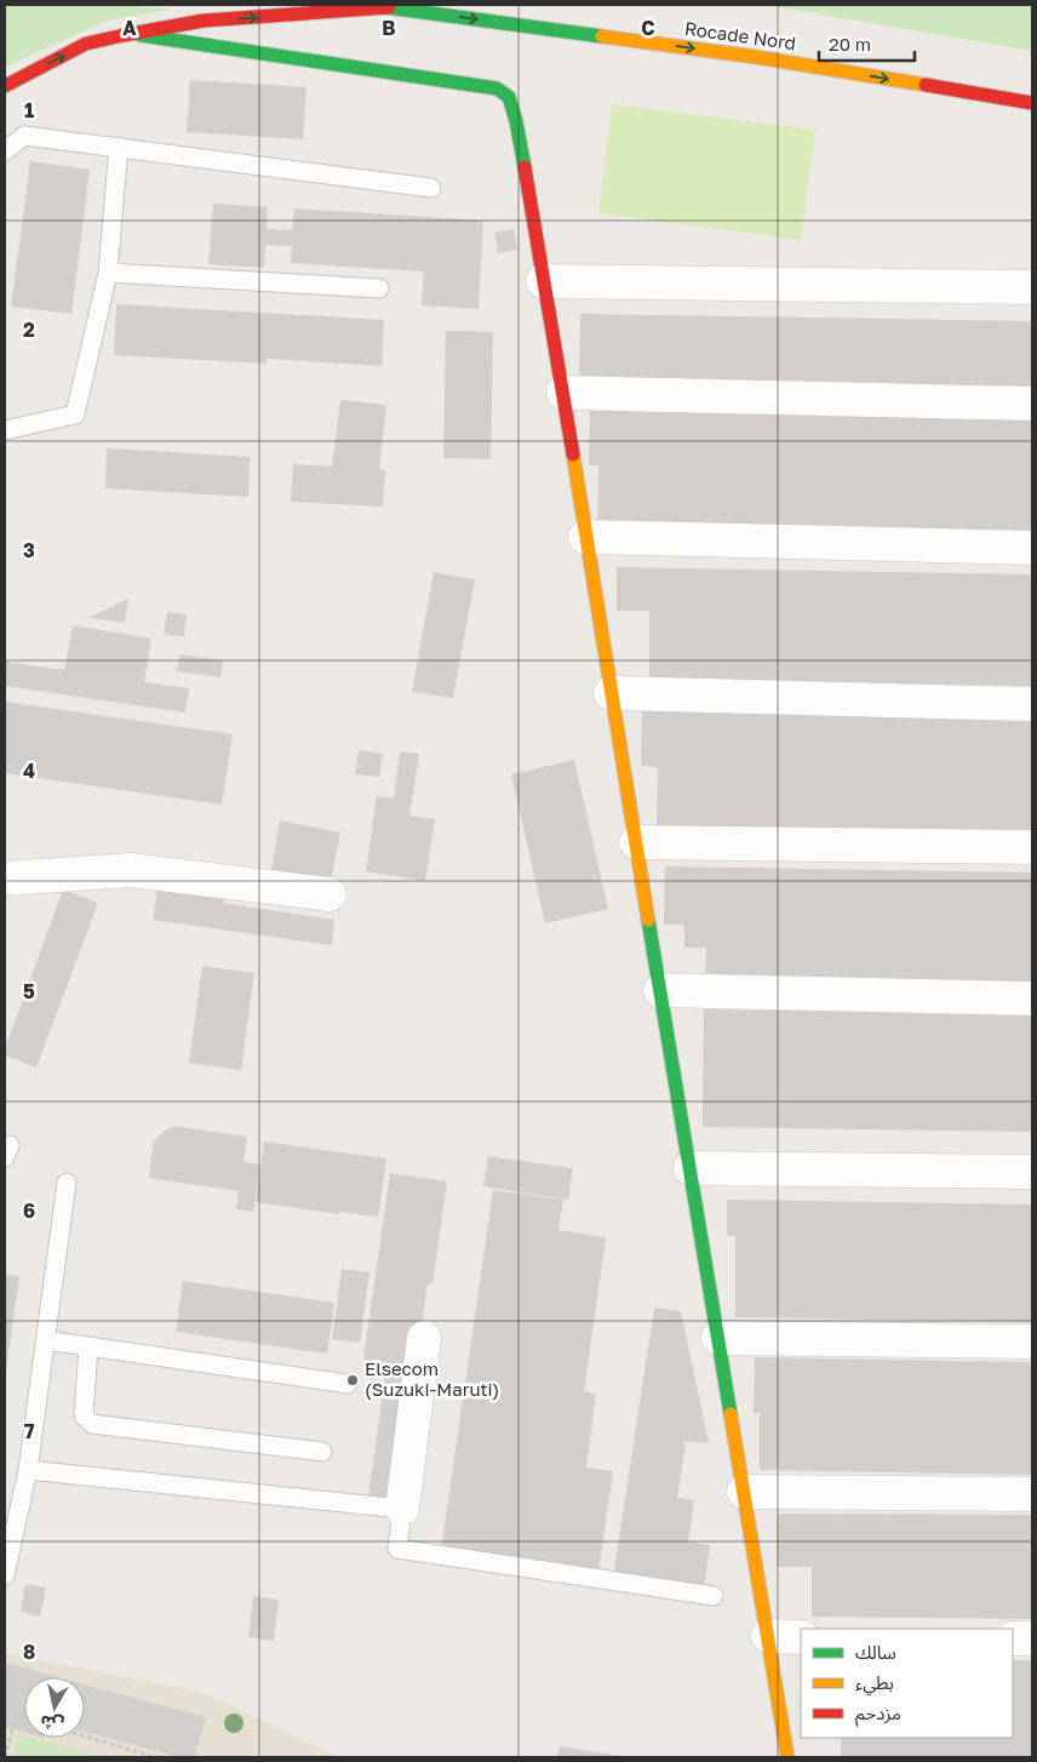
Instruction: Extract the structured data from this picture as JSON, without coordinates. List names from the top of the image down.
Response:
{
  "streets": {
    "main road": ["Rocade Nord"]
  },
  "one_way": ["Rocade Nord"],
  "places": ["Elsecom (Suzuki-Maruti)"],
  "legend": ["سالك", "بطيء", "مزدحم"],
  "scale_bar": "20 m",
  "north": "bottom",
  "grid": {
    "columns": ["A", "B", "C"],
    "rows": [
      "1",
      "2",
      "3",
      "4",
      "5",
      "6",
      "7",
      "8"
    ]
  }
}
